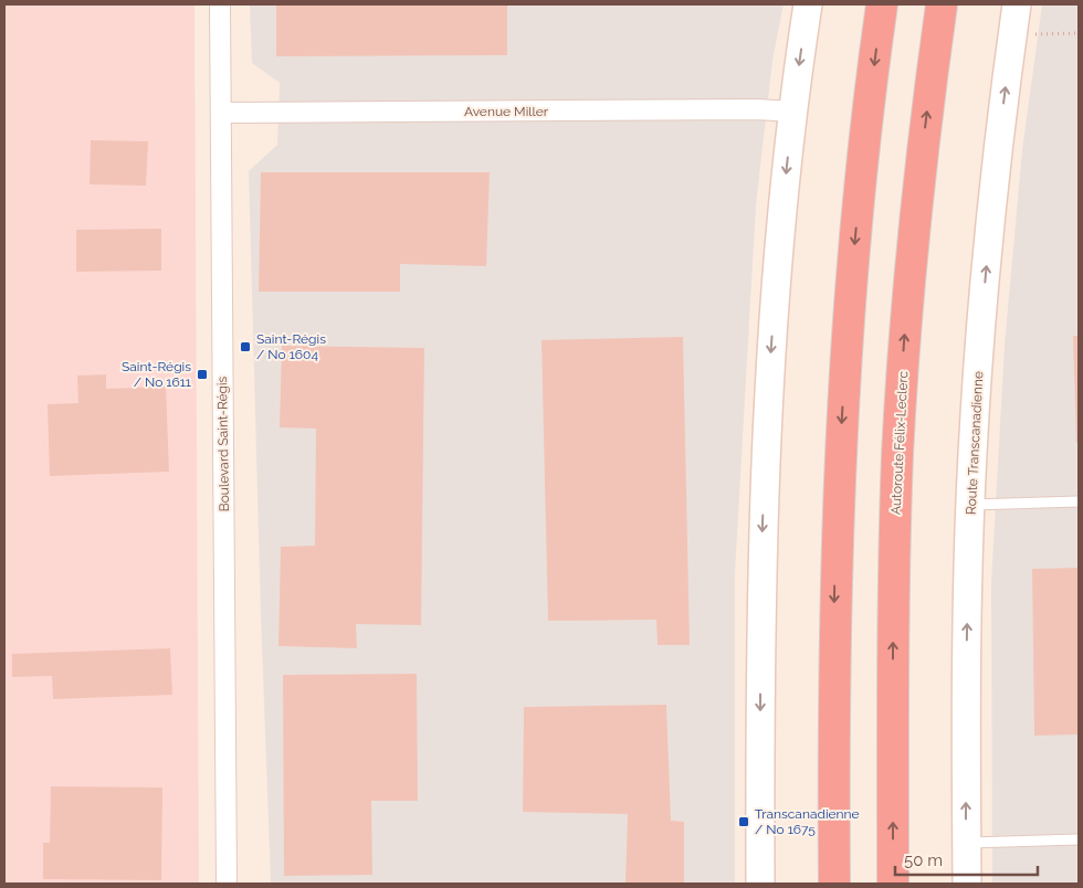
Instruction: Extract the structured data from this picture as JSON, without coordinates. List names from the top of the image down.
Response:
{
  "streets": {
    "highway": ["Autoroute Félix-Leclerc"],
    "main road": ["Route Transcanadienne"],
    "street": ["Avenue Miller", "Boulevard Saint-Régis"]
  },
  "crossings": [
    ["Avenue Miller", "Boulevard Saint-Régis"]
  ],
  "places": {
    "transit": ["Saint-Régis / No 1604", "Saint-Régis / No 1611", "Transcanadienne / No 1675"]
  },
  "scale_bar": "50 m"
}
